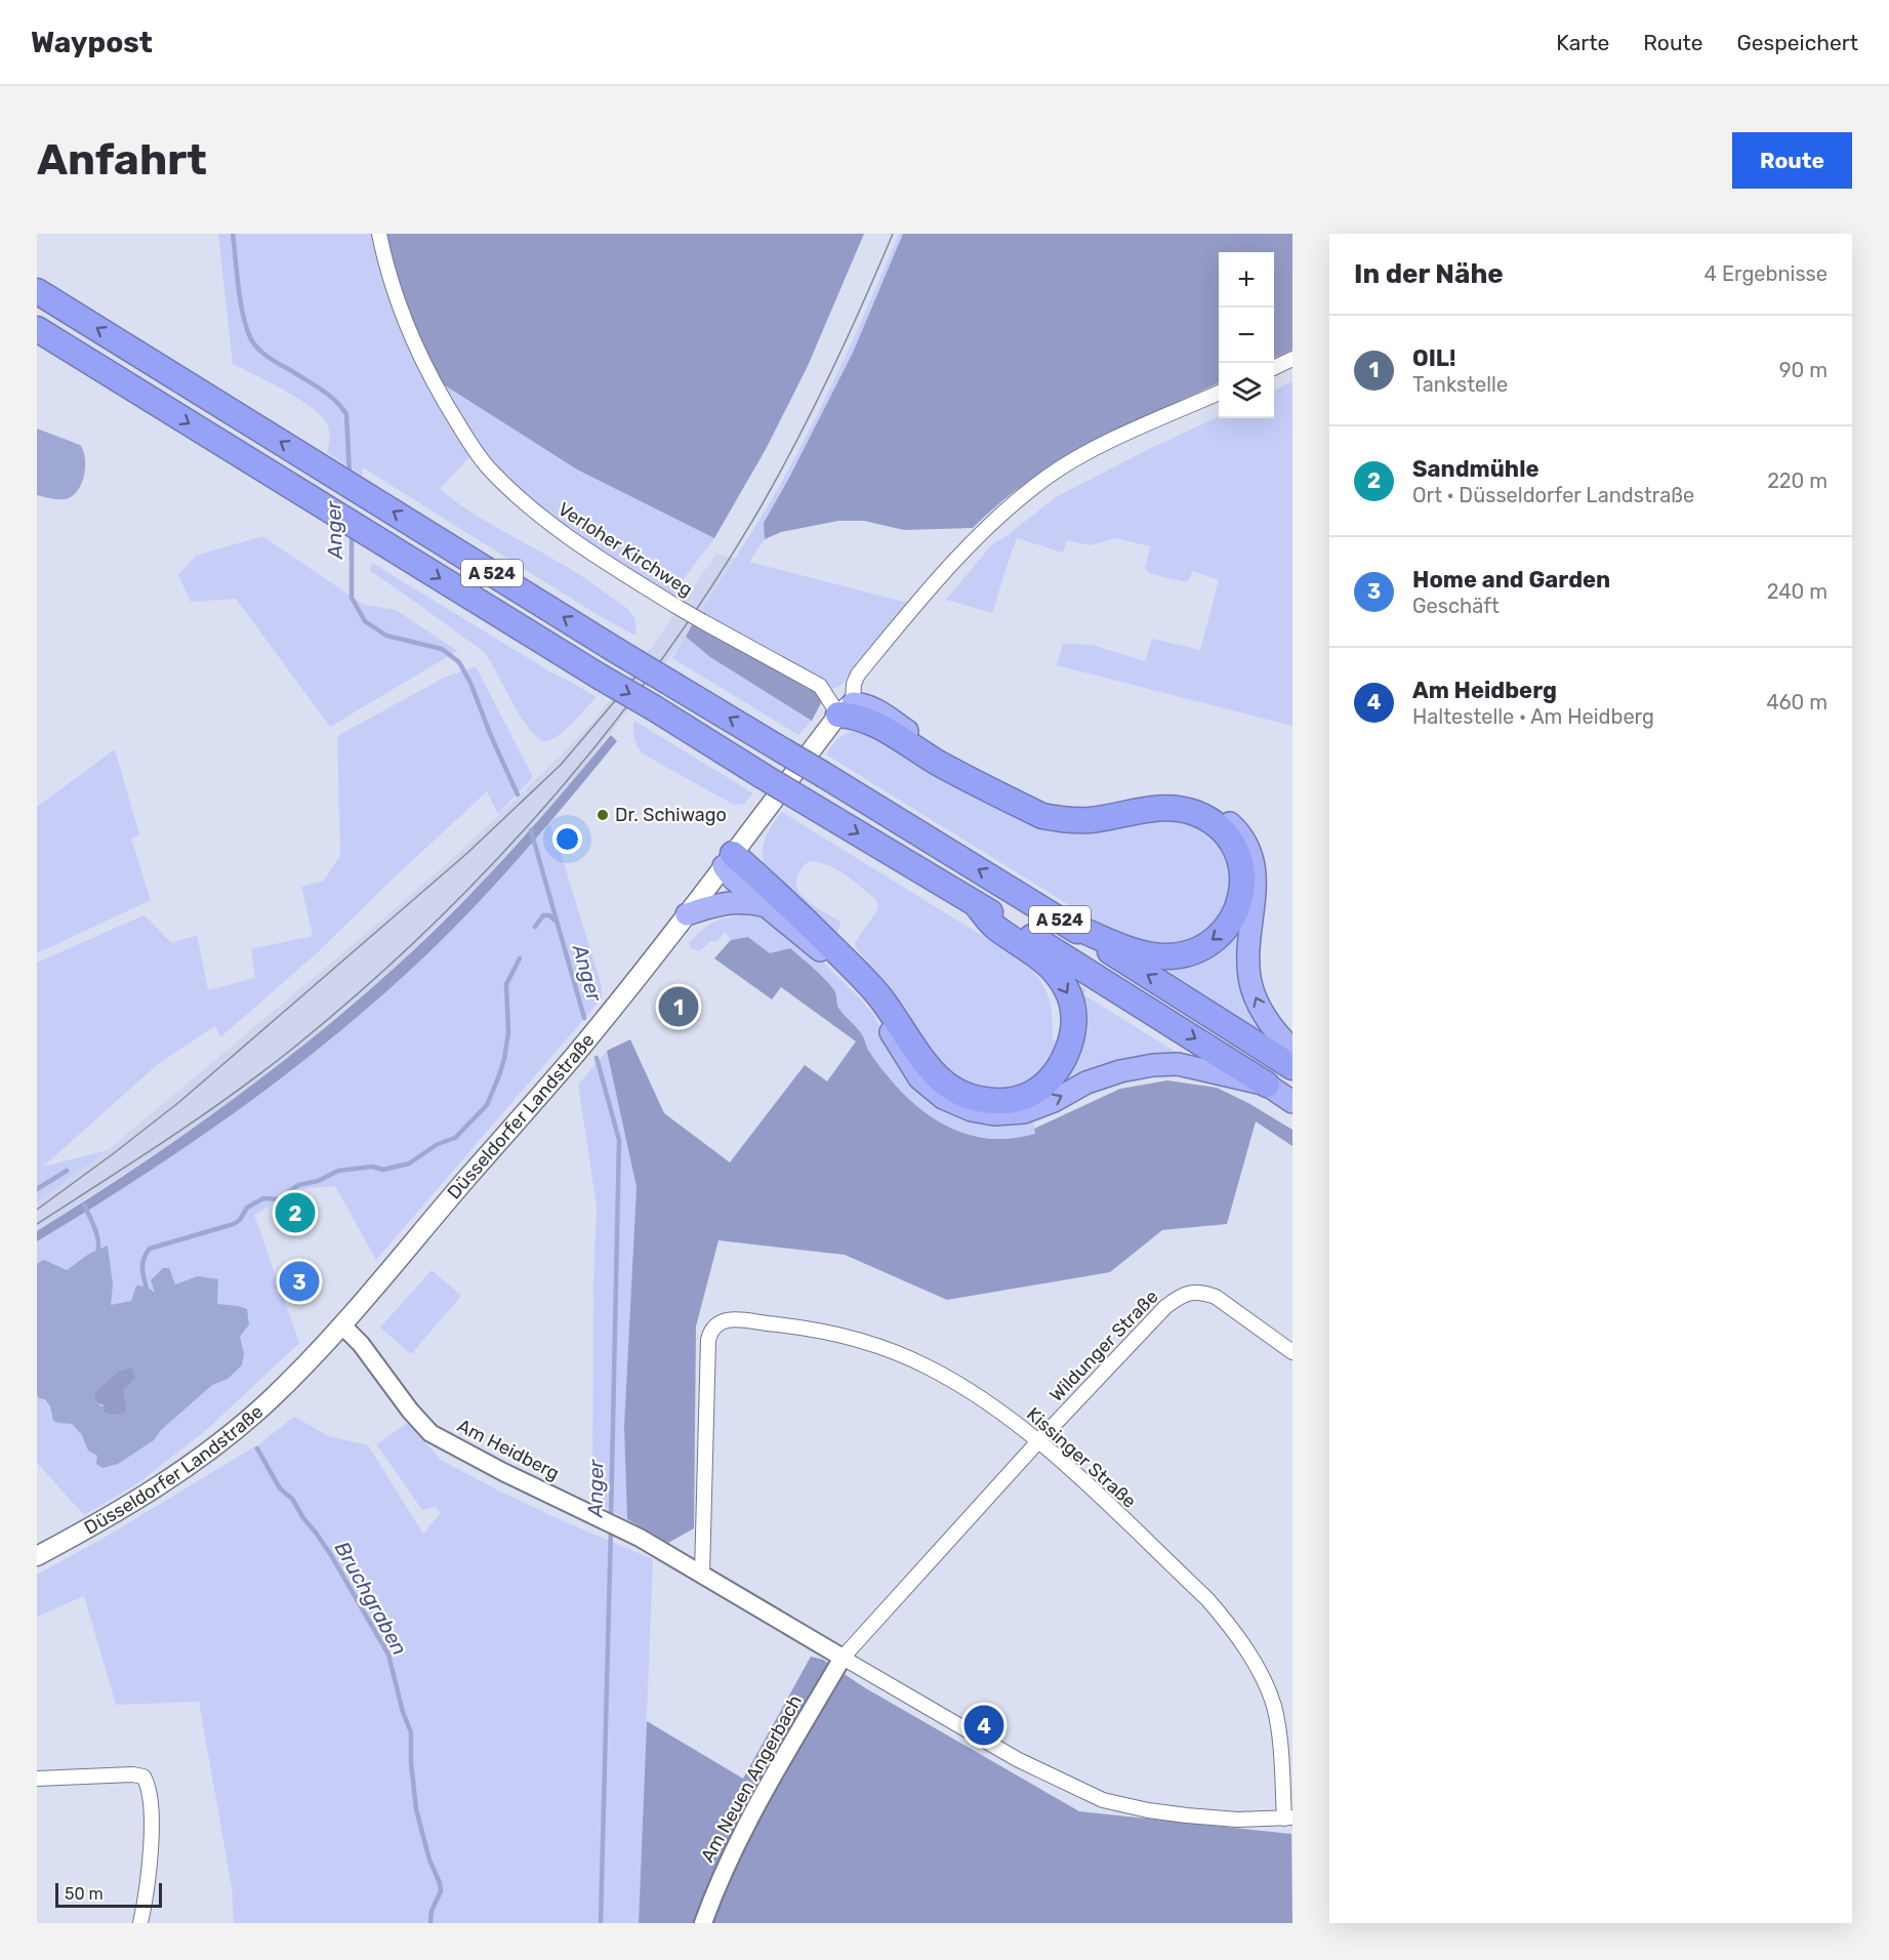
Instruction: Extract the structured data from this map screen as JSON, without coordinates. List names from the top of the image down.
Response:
{
  "streets": {
    "highway": ["A 524"],
    "main road": ["Düsseldorfer Landstraße"],
    "street": [
      "Verloher Kirchweg",
      "Wildunger Straße",
      "Am Heidberg",
      "Kissinger Straße",
      "Am Neuen Angerbach"
    ]
  },
  "crossings": [
    ["Verloher Kirchweg", "Düsseldorfer Landstraße"],
    ["Düsseldorfer Landstraße", "Am Heidberg"],
    ["Wildunger Straße", "Am Heidberg"],
    ["Wildunger Straße", "Kissinger Straße"],
    ["Wildunger Straße", "Am Neuen Angerbach"],
    ["Am Heidberg", "Kissinger Straße"],
    ["Am Heidberg", "Am Neuen Angerbach"]
  ],
  "water": ["Anger", "Bruchgraben"],
  "places": ["Dr. Schiwago"],
  "scale_bar": "50 m",
  "page": {
    "header": "Waypost",
    "nav": ["Karte", "Route", "Gespeichert"],
    "buttons": "Route",
    "title": "Anfahrt",
    "heading": ["In der Nähe", "4 Ergebnisse"],
    "map_buttons": ["+", "−"],
    "list": [
      {
        "mark": "1",
        "name": "OIL!",
        "note": "Tankstelle",
        "value": "90 m"
      },
      {
        "mark": "2",
        "name": "Sandmühle",
        "note": "Ort · Düsseldorfer Landstraße",
        "value": "220 m"
      },
      {
        "mark": "3",
        "name": "Home and Garden",
        "note": "Geschäft",
        "value": "240 m"
      },
      {
        "mark": "4",
        "name": "Am Heidberg",
        "note": "Haltestelle · Am Heidberg",
        "value": "460 m"
      }
    ],
    "pins": [
      "1",
      "2",
      "3",
      "4"
    ],
    "scale": "50 m"
  }
}
